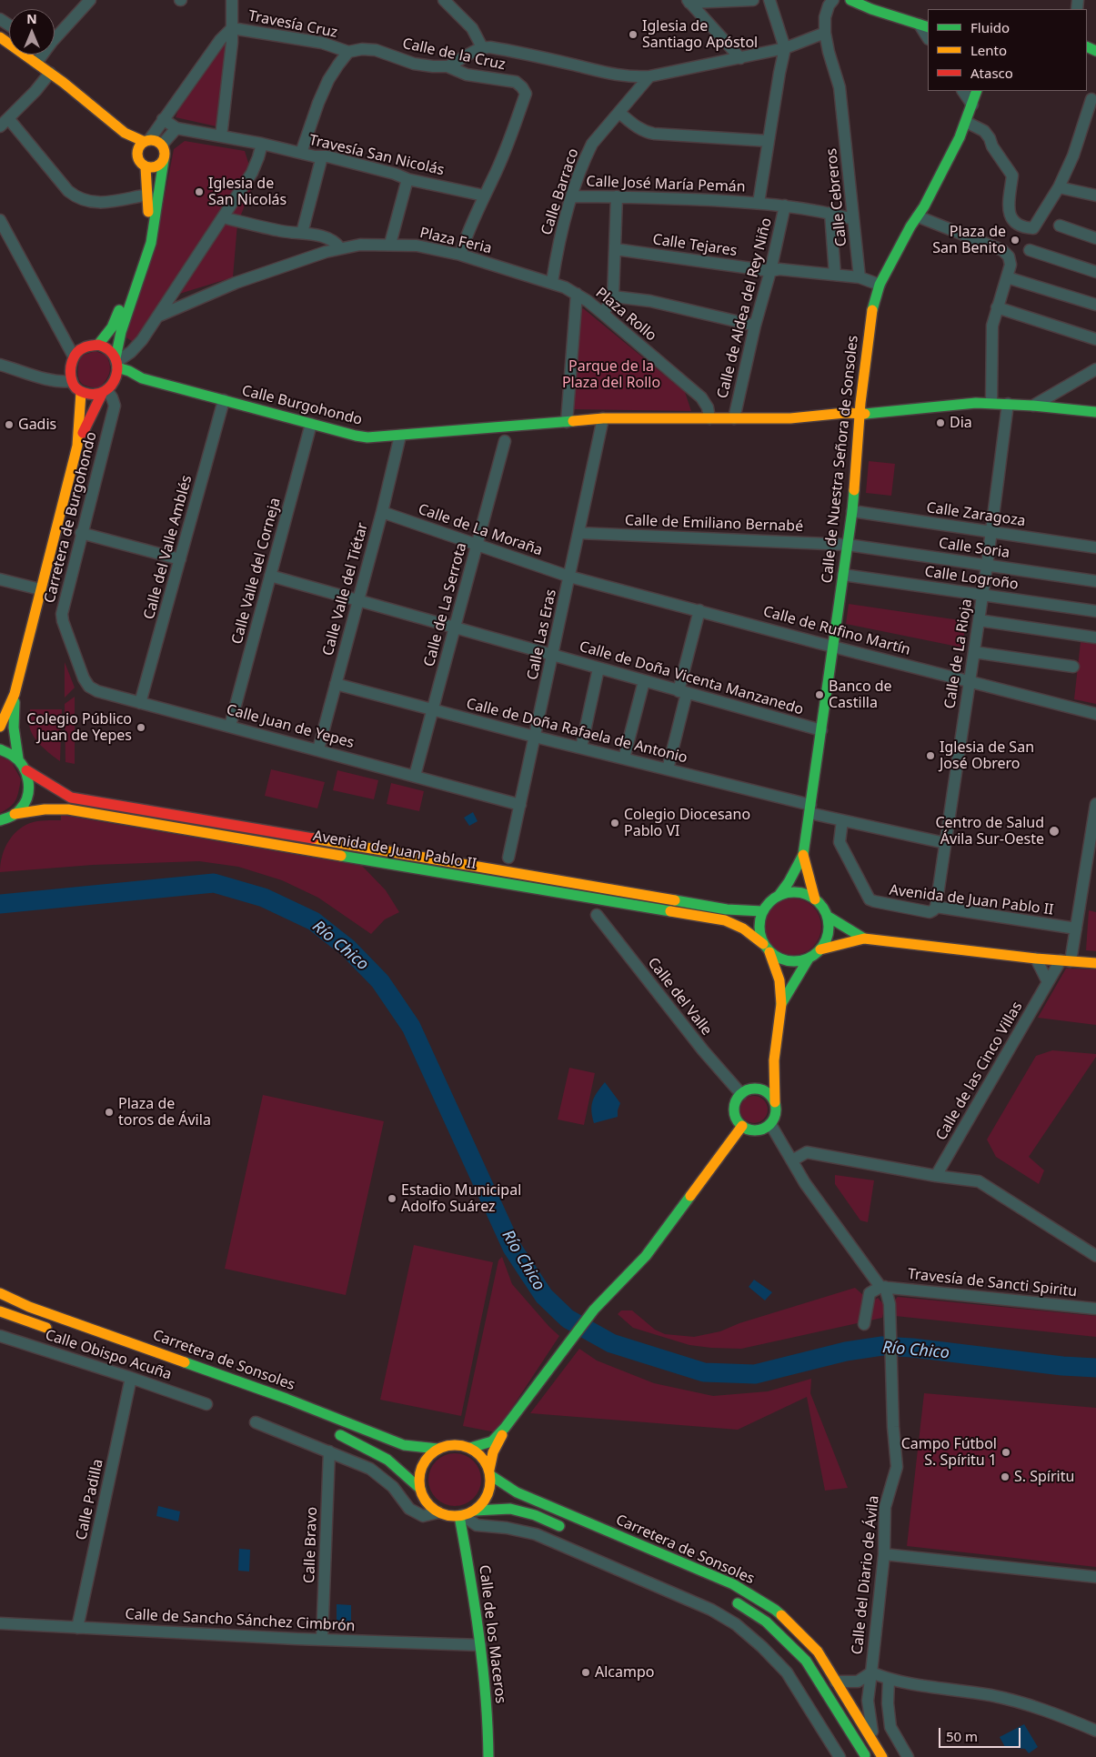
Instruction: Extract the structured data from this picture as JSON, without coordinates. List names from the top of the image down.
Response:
{
  "streets": {
    "main road": [
      "Calle Burgohondo",
      "Calle de Nuestra Señora de Sonsoles",
      "Carretera de Burgohondo",
      "Avenida de Juan Pablo II",
      "Carretera de Sonsoles",
      "Calle de los Maceros"
    ],
    "street": [
      "Travesía Cruz",
      "Calle de la Cruz",
      "Travesía San Nicolás",
      "Calle José María Pemán",
      "Calle Barraco",
      "Calle Cebreros",
      "Plaza Feria",
      "Calle Tejares",
      "Calle de Aldea del Rey Niño",
      "Plaza Rollo",
      "Calle Zaragoza",
      "Calle de Emiliano Bernabé",
      "Calle de La Moraña",
      "Calle del Valle Amblés",
      "Calle Soria",
      "Calle Valle del Corneja",
      "Calle Logroño",
      "Calle Valle del Tiétar",
      "Calle de La Serrota",
      "Calle de Rufino Martín",
      "Calle Las Eras",
      "Calle de La Rioja",
      "Calle de Doña Vicenta Manzanedo",
      "Calle Juan de Yepes",
      "Calle de Doña Rafaela de Antonio",
      "Calle del Valle",
      "Calle de las Cinco Villas",
      "Travesía de Sancti Spiritu",
      "Calle Obispo Acuña",
      "Calle Padilla",
      "Calle Bravo",
      "Calle del Diario de Ávila",
      "Calle de Sancho Sánchez Cimbrón"
    ]
  },
  "crossings": [
    ["Travesía Cruz", "Calle de la Cruz"],
    ["Calle de la Cruz", "Travesía San Nicolás"],
    ["Calle José María Pemán", "Calle Barraco"],
    ["Calle José María Pemán", "Calle Cebreros"],
    ["Calle José María Pemán", "Calle de Aldea del Rey Niño"],
    ["Calle Barraco", "Plaza Feria"],
    ["Calle Cebreros", "Calle Tejares"],
    ["Plaza Feria", "Plaza Rollo"],
    ["Calle Tejares", "Calle de Aldea del Rey Niño"],
    ["Calle Tejares", "Calle de Nuestra Señora de Sonsoles"],
    ["Plaza Rollo", "Calle Burgohondo"],
    ["Calle Burgohondo", "Carretera de Burgohondo"],
    ["Calle Burgohondo", "Calle del Valle Amblés"],
    ["Calle Burgohondo", "Calle Valle del Corneja"],
    ["Calle Burgohondo", "Calle Valle del Tiétar"],
    ["Calle de Nuestra Señora de Sonsoles", "Calle Zaragoza"],
    ["Calle de Nuestra Señora de Sonsoles", "Calle de Emiliano Bernabé"],
    ["Calle de Nuestra Señora de Sonsoles", "Calle Soria"],
    ["Calle de Nuestra Señora de Sonsoles", "Calle Logroño"],
    ["Calle de Nuestra Señora de Sonsoles", "Calle de Rufino Martín"],
    ["Calle de Nuestra Señora de Sonsoles", "Calle de Doña Vicenta Manzanedo"],
    ["Calle de Nuestra Señora de Sonsoles", "Calle de Doña Rafaela de Antonio"],
    ["Calle de Nuestra Señora de Sonsoles", "Avenida de Juan Pablo II"],
    ["Calle Zaragoza", "Calle de La Rioja"],
    ["Carretera de Burgohondo", "Calle Juan de Yepes"],
    ["Calle de Emiliano Bernabé", "Calle Soria"],
    ["Calle de Emiliano Bernabé", "Calle Las Eras"],
    ["Calle de La Moraña", "Calle Valle del Tiétar"],
    ["Calle de La Moraña", "Calle de La Serrota"],
    ["Calle de La Moraña", "Calle de Rufino Martín"],
    ["Calle de La Moraña", "Calle Las Eras"],
    ["Calle del Valle Amblés", "Calle Juan de Yepes"],
    ["Calle Soria", "Calle de La Rioja"],
    ["Calle Valle del Corneja", "Calle de Doña Vicenta Manzanedo"],
    ["Calle Valle del Corneja", "Calle Juan de Yepes"],
    ["Calle Logroño", "Calle de La Rioja"],
    ["Calle Valle del Tiétar", "Calle de Doña Vicenta Manzanedo"],
    ["Calle Valle del Tiétar", "Calle Juan de Yepes"],
    ["Calle Valle del Tiétar", "Calle de Doña Rafaela de Antonio"],
    ["Calle de La Serrota", "Calle de Doña Vicenta Manzanedo"],
    ["Calle de La Serrota", "Calle Juan de Yepes"],
    ["Calle de La Serrota", "Calle de Doña Rafaela de Antonio"],
    ["Calle de Rufino Martín", "Calle Las Eras"],
    ["Calle de Rufino Martín", "Calle de La Rioja"],
    ["Calle Las Eras", "Calle de Doña Vicenta Manzanedo"],
    ["Calle Las Eras", "Calle Juan de Yepes"],
    ["Calle Las Eras", "Calle de Doña Rafaela de Antonio"],
    ["Calle de La Rioja", "Calle de Doña Rafaela de Antonio"],
    ["Calle de La Rioja", "Avenida de Juan Pablo II"],
    ["Calle de Doña Rafaela de Antonio", "Avenida de Juan Pablo II"],
    ["Travesía de Sancti Spiritu", "Calle del Diario de Ávila"],
    ["Calle Obispo Acuña", "Calle Padilla"],
    ["Carretera de Sonsoles", "Calle del Diario de Ávila"],
    ["Carretera de Sonsoles", "Calle de los Maceros"],
    ["Calle Padilla", "Calle de Sancho Sánchez Cimbrón"],
    ["Calle Bravo", "Calle de Sancho Sánchez Cimbrón"],
    ["Calle de Sancho Sánchez Cimbrón", "Calle de los Maceros"]
  ],
  "water": ["Río Chico"],
  "parks": ["Parque de la Plaza del Rollo"],
  "places": [
    "Iglesia de Santiago Apóstol",
    "Iglesia de San Nicolás",
    "Plaza de San Benito",
    "Dia",
    "Gadis",
    "Banco de Castilla",
    "Colegio Público Juan de Yepes",
    "Iglesia de San José Obrero",
    "Colegio Diocesano Pablo VI",
    "Centro de Salud Ávila Sur-Oeste",
    "Plaza de toros de Ávila",
    "Estadio Municipal Adolfo Suárez",
    "Campo Fútbol S. Spíritu 1",
    "S. Spíritu",
    "Alcampo"
  ],
  "legend": ["Fluido", "Lento", "Atasco"],
  "scale_bar": "50 m",
  "north": "top"
}
